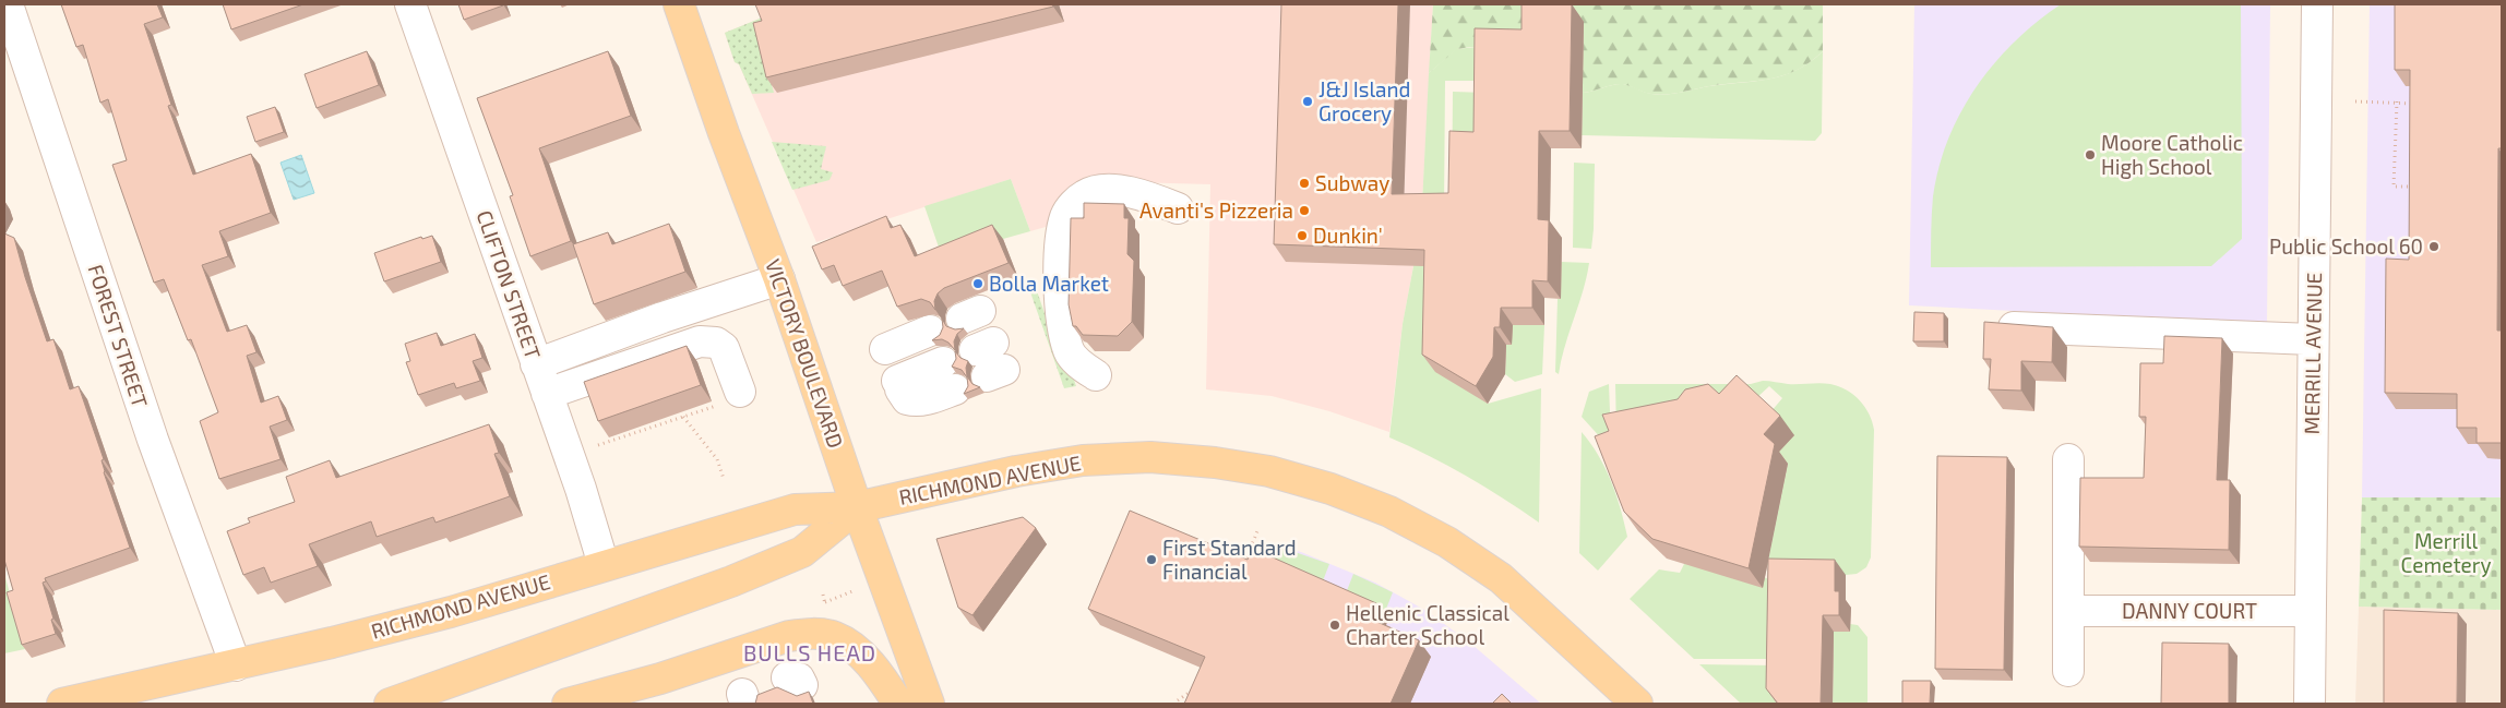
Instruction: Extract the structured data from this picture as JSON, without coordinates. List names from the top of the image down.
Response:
{
  "streets": {
    "main road": ["VICTORY BOULEVARD", "RICHMOND AVENUE"],
    "street": [
      "CLIFTON STREET",
      "FOREST STREET",
      "MERRILL AVENUE",
      "DANNY COURT"
    ]
  },
  "crossings": [
    ["CLIFTON STREET", "RICHMOND AVENUE"],
    ["FOREST STREET", "RICHMOND AVENUE"],
    ["VICTORY BOULEVARD", "RICHMOND AVENUE"],
    ["MERRILL AVENUE", "DANNY COURT"]
  ],
  "districts": ["BULLS HEAD"],
  "parks": ["Merrill Cemetery"],
  "places": [
    "J&J Island Grocery",
    "Moore Catholic High School",
    "Subway",
    "Avanti's Pizzeria",
    "Dunkin'",
    "Public School 60",
    "Bolla Market",
    "First Standard Financial",
    "Hellenic Classical Charter School"
  ]
}
